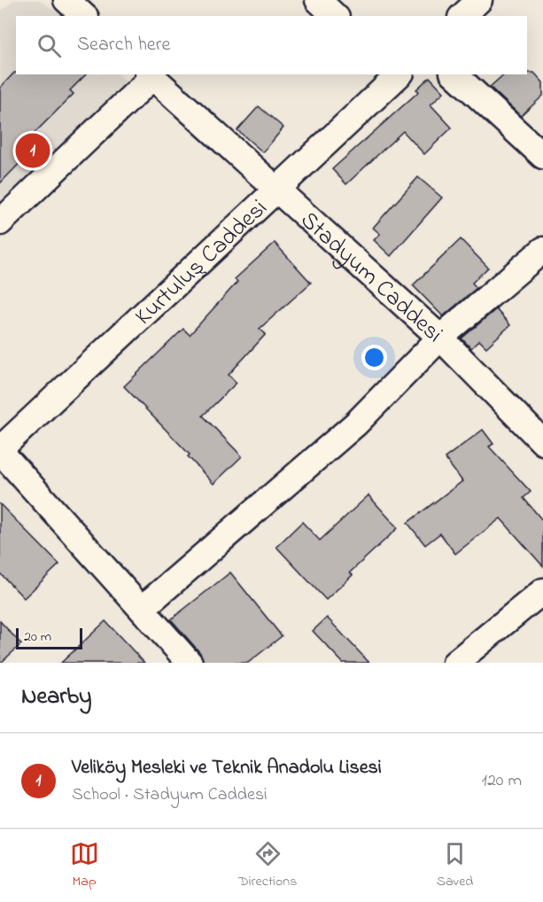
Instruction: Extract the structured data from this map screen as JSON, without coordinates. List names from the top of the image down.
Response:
{
  "streets": {
    "street": ["Kurtuluş Caddesi", "Stadyum Caddesi"]
  },
  "crossings": [
    ["Kurtuluş Caddesi", "Stadyum Caddesi"]
  ],
  "scale_bar": "20 m",
  "page": {
    "search": "Search here",
    "pins": "1",
    "scale": "20 m",
    "heading": "Nearby",
    "list": [
      {
        "mark": "1",
        "name": "Veliköy Mesleki ve Teknik Anadolu Lisesi",
        "note": "School · Stadyum Caddesi",
        "value": "120 m"
      }
    ],
    "nav": ["Map", "Directions", "Saved"]
  }
}
